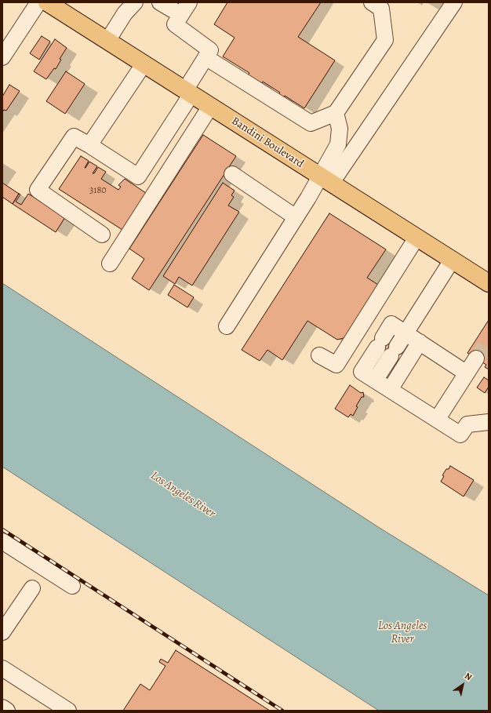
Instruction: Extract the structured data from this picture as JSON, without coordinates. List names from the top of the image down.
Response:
{
  "streets": {
    "main road": ["Bandini Boulevard"]
  },
  "water": ["Los Angeles River"],
  "house_numbers": ["3180"],
  "north": "top right"
}
